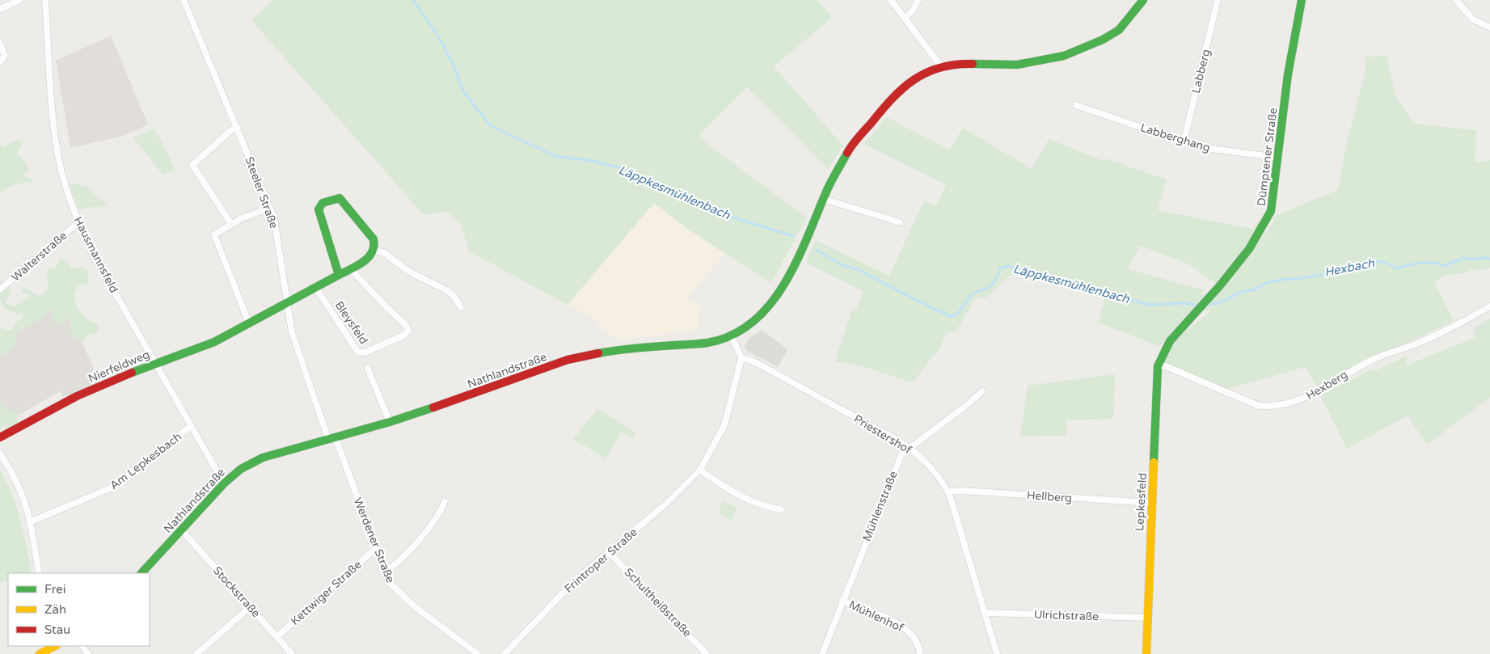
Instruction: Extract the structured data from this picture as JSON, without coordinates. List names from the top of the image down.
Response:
{
  "streets": {
    "street": [
      "Labberg",
      "Labberghang",
      "Dümptener Straße",
      "Steeler Straße",
      "Hausmannsfeld",
      "Walterstraße",
      "Bleysfeld",
      "Nierfeldweg",
      "Nathlandstraße",
      "Hexberg",
      "Priestershof",
      "Am Lepkesbach",
      "Hellberg",
      "Lepkesfeld",
      "Mühlenstraße",
      "Werdener Straße",
      "Frintroper Straße",
      "Stockstraße",
      "Kettwiger Straße",
      "Schultheißstraße",
      "Ulrichstraße",
      "Mühlenhof"
    ]
  },
  "crossings": [
    ["Labberg", "Labberghang"],
    ["Labberghang", "Dümptener Straße"],
    ["Dümptener Straße", "Lepkesfeld"],
    ["Steeler Straße", "Nierfeldweg"],
    ["Steeler Straße", "Nathlandstraße"],
    ["Steeler Straße", "Werdener Straße"],
    ["Hausmannsfeld", "Walterstraße"],
    ["Hausmannsfeld", "Nierfeldweg"],
    ["Hausmannsfeld", "Nathlandstraße"],
    ["Hausmannsfeld", "Am Lepkesbach"],
    ["Nathlandstraße", "Werdener Straße"],
    ["Nathlandstraße", "Stockstraße"],
    ["Hexberg", "Lepkesfeld"],
    ["Priestershof", "Hellberg"],
    ["Priestershof", "Mühlenstraße"],
    ["Priestershof", "Frintroper Straße"],
    ["Priestershof", "Ulrichstraße"],
    ["Hellberg", "Lepkesfeld"],
    ["Lepkesfeld", "Ulrichstraße"],
    ["Mühlenstraße", "Mühlenhof"],
    ["Werdener Straße", "Kettwiger Straße"],
    ["Frintroper Straße", "Schultheißstraße"],
    ["Stockstraße", "Kettwiger Straße"]
  ],
  "water": ["Läppkesmühlenbach", "Hexbach"],
  "legend": ["Frei", "Zäh", "Stau"]
}
